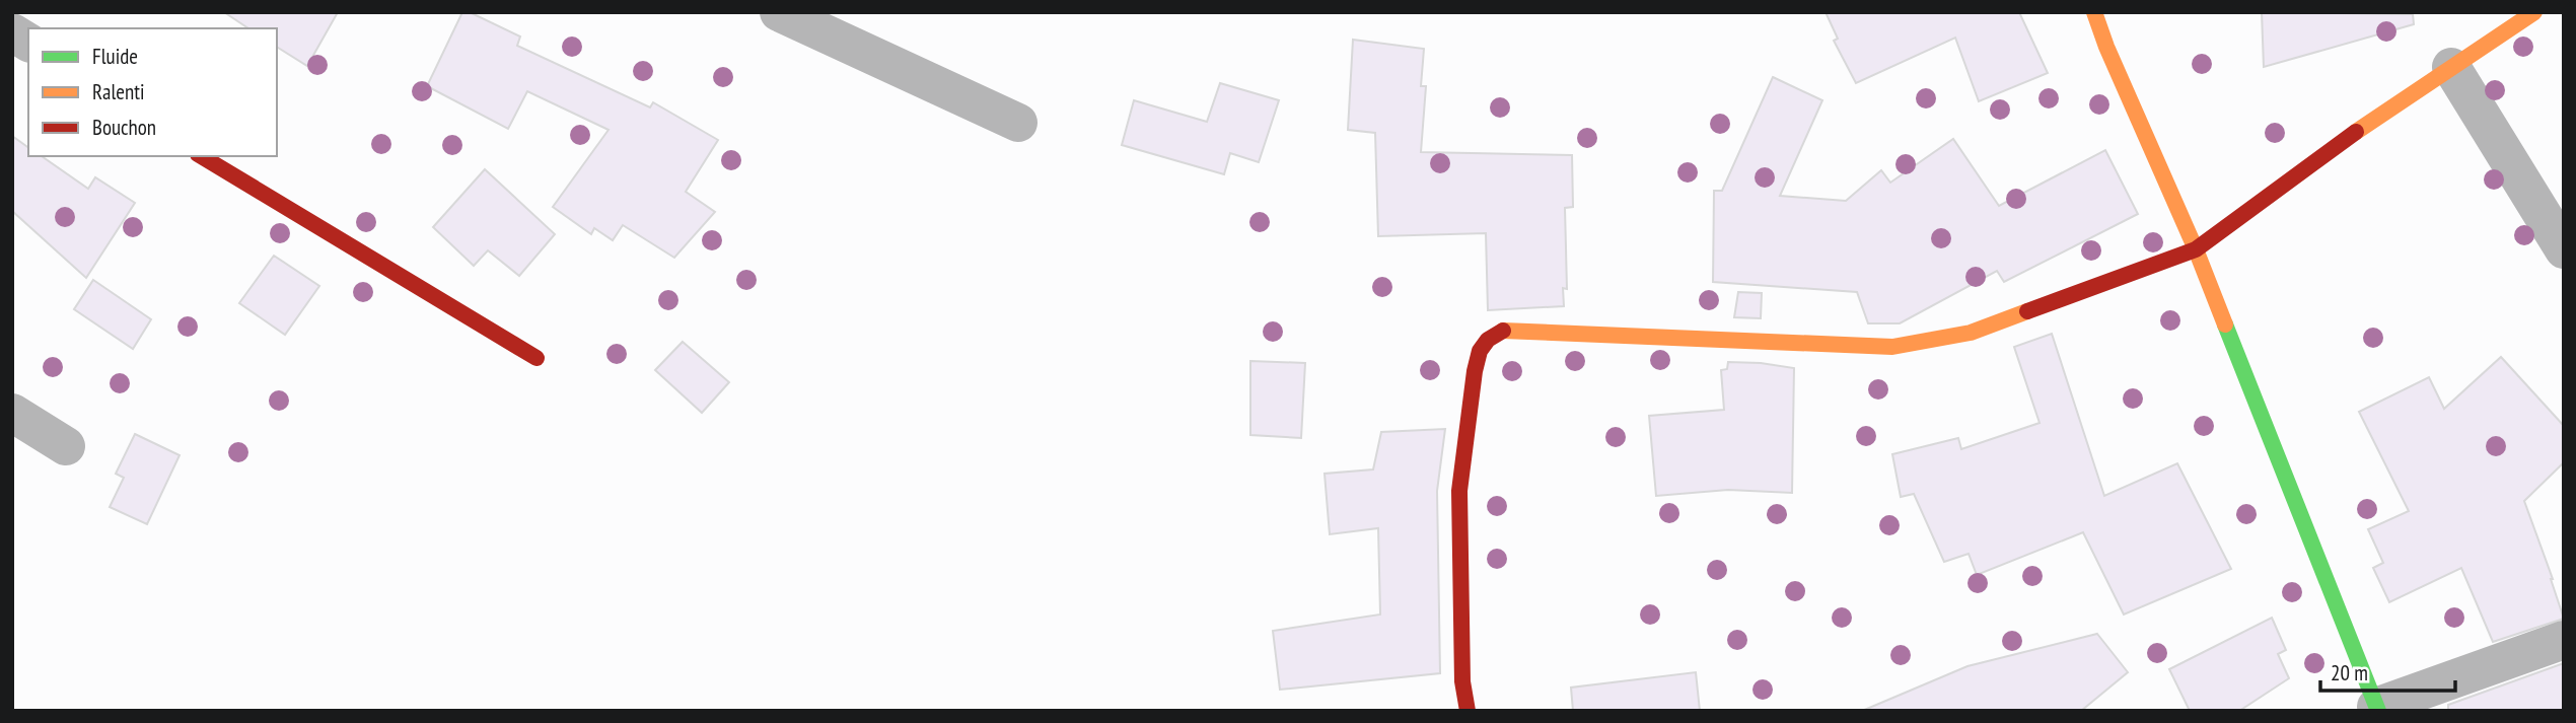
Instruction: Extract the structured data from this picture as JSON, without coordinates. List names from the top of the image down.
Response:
{
  "legend": ["Fluide", "Ralenti", "Bouchon"],
  "scale_bar": "20 m"
}
